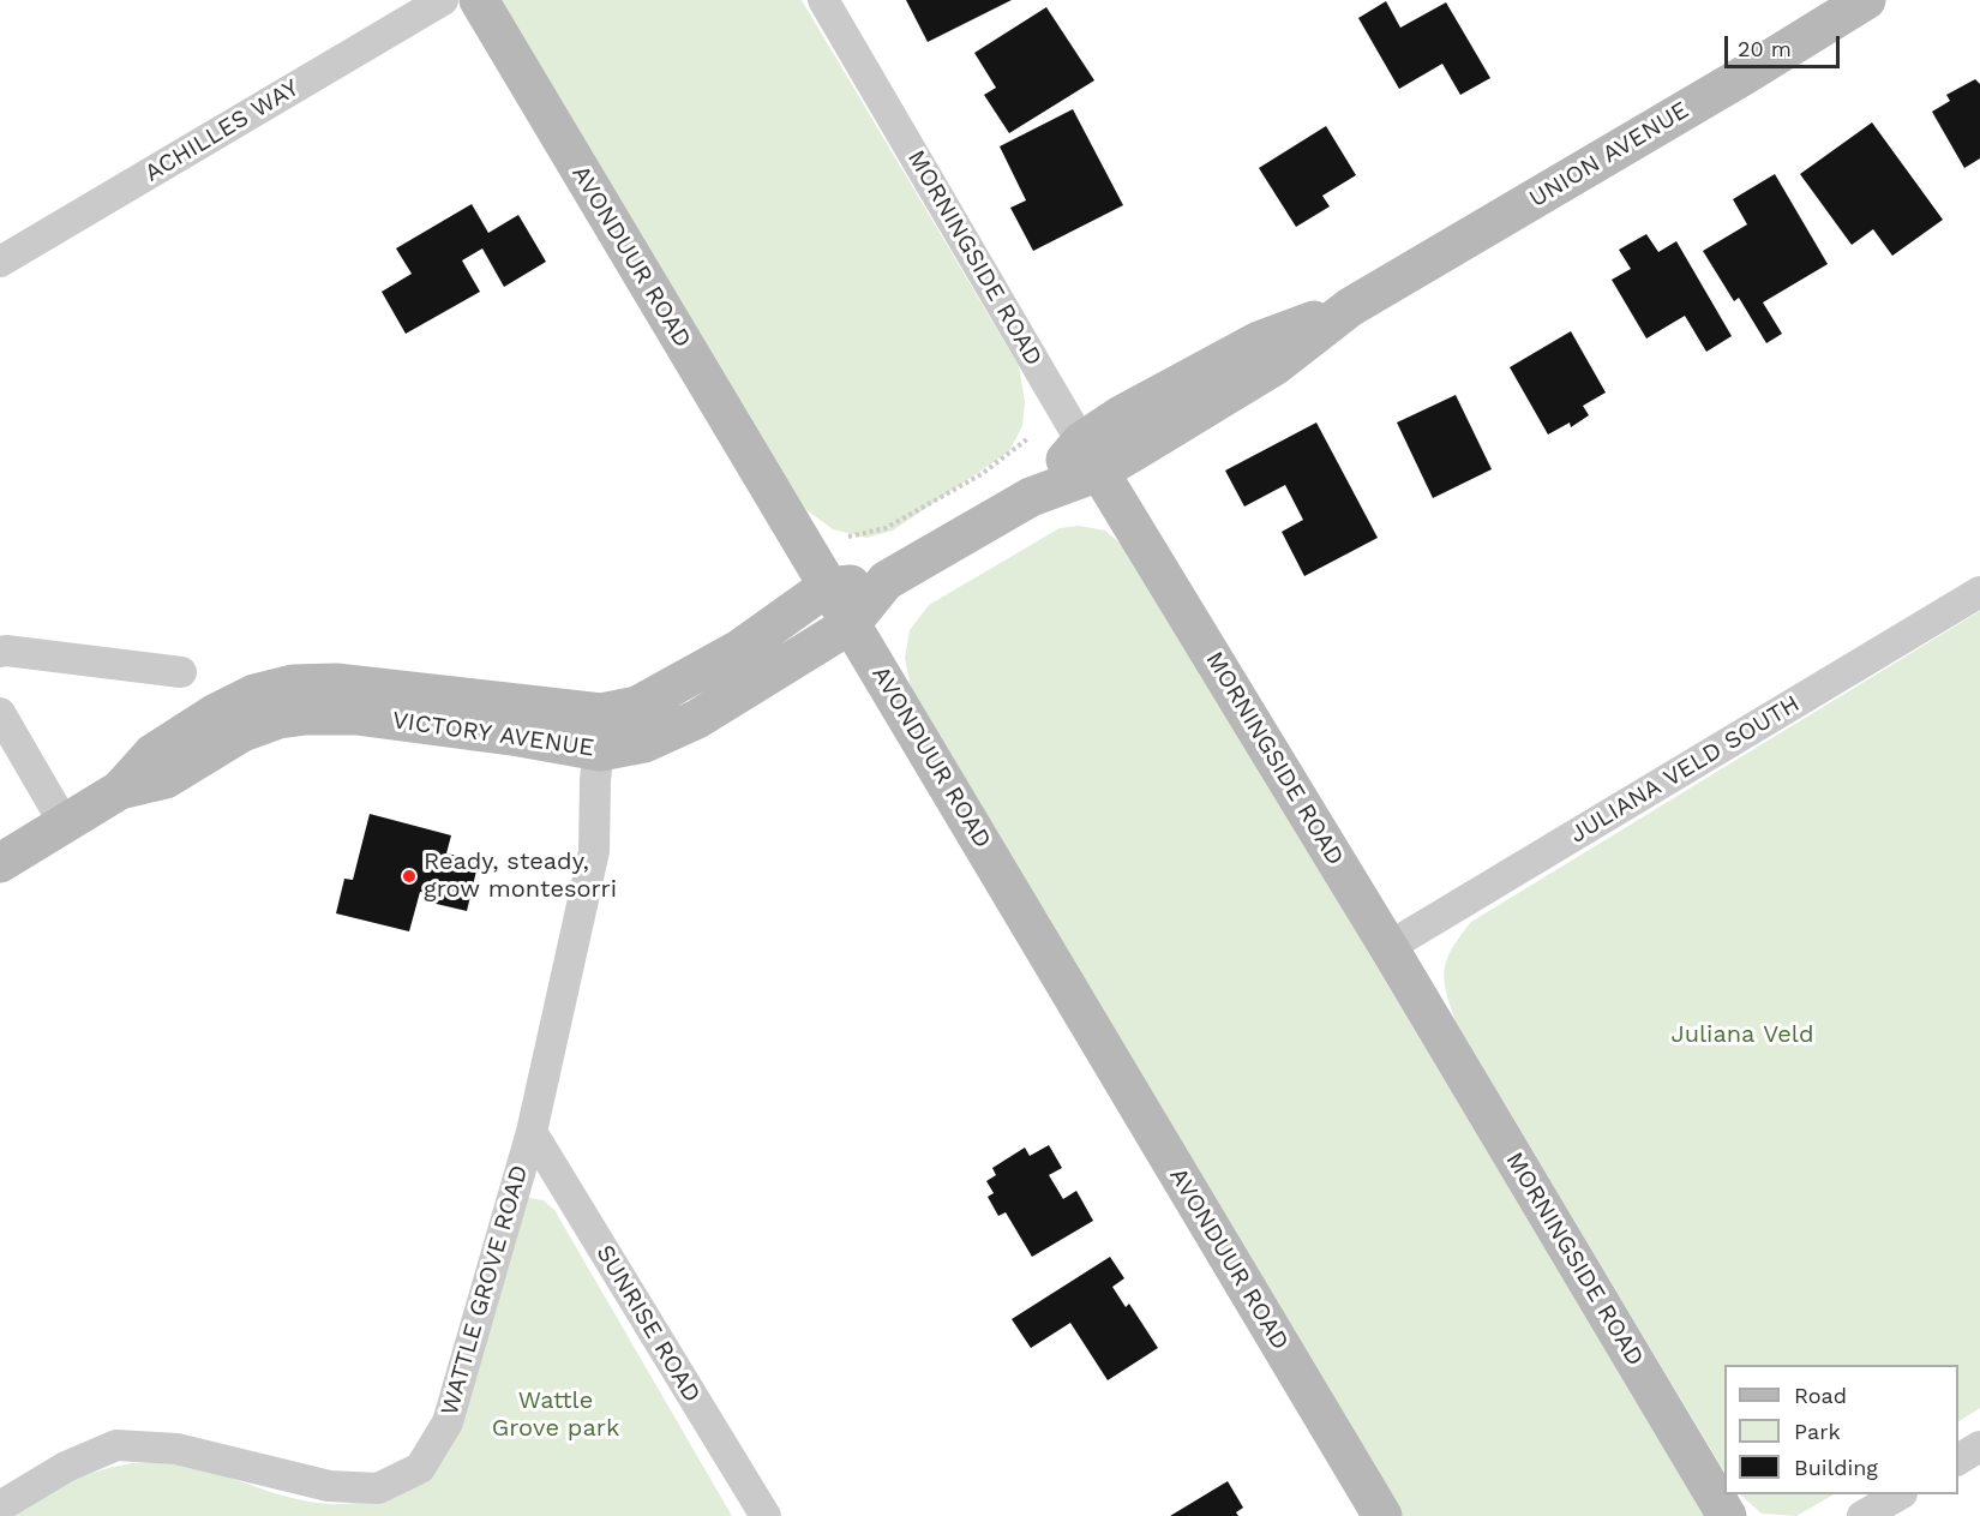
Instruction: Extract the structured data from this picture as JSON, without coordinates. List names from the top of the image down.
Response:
{
  "streets": {
    "street": [
      "ACHILLES WAY",
      "UNION AVENUE",
      "AVONDUUR ROAD",
      "MORNINGSIDE ROAD",
      "VICTORY AVENUE",
      "JULIANA VELD SOUTH",
      "WATTLE GROVE ROAD",
      "SUNRISE ROAD"
    ]
  },
  "crossings": [
    ["UNION AVENUE", "AVONDUUR ROAD"],
    ["UNION AVENUE", "MORNINGSIDE ROAD"],
    ["UNION AVENUE", "VICTORY AVENUE"],
    ["AVONDUUR ROAD", "VICTORY AVENUE"],
    ["MORNINGSIDE ROAD", "JULIANA VELD SOUTH"],
    ["VICTORY AVENUE", "WATTLE GROVE ROAD"],
    ["WATTLE GROVE ROAD", "SUNRISE ROAD"]
  ],
  "parks": ["Juliana Veld", "Wattle Grove park"],
  "places": ["Ready, steady, grow montesorri"],
  "legend": ["Road", "Park", "Building"],
  "scale_bar": "20 m"
}
